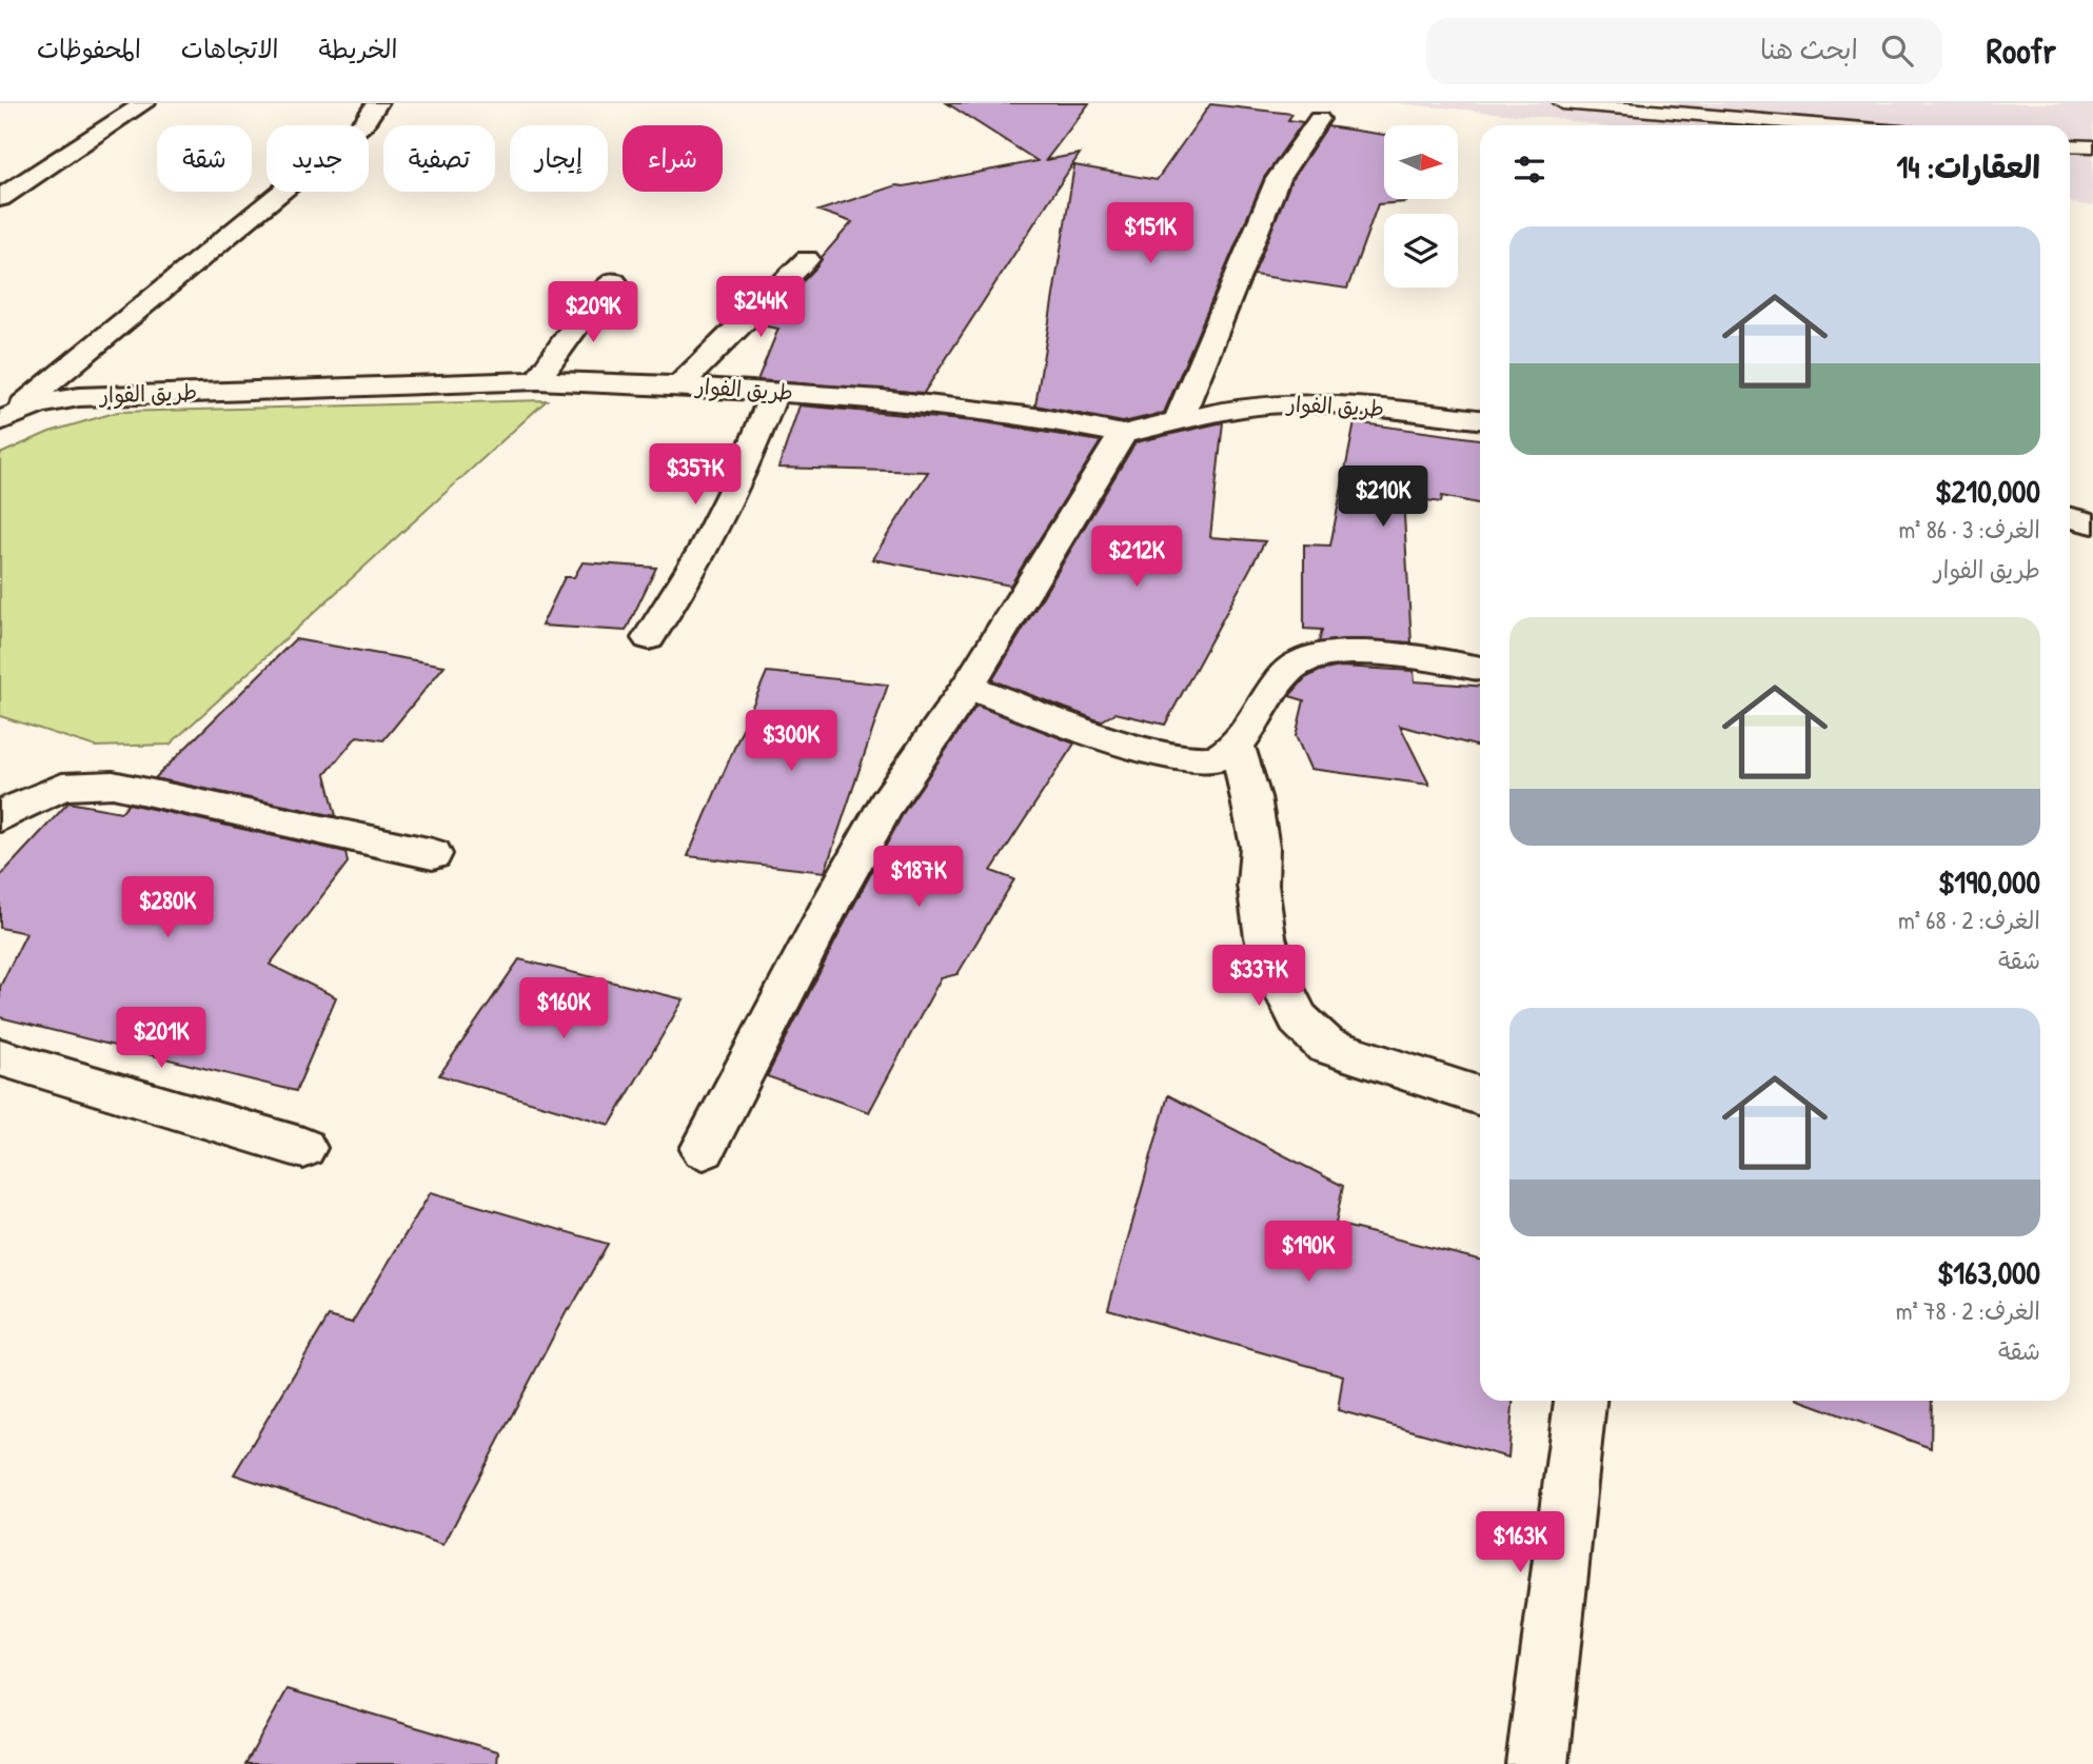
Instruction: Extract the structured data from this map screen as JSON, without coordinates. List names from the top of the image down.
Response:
{
  "streets": {
    "street": ["طريق الفوار"]
  },
  "north": "right",
  "page": {
    "header": "Roofr",
    "search": "ابحث هنا",
    "nav": ["الخريطة", "الاتجاهات", "المحفوظات"],
    "chip": [
      "شراء",
      "إيجار",
      "تصفية",
      "جديد",
      "شقة"
    ],
    "heading": "العقارات: 14",
    "price": [
      "$151K",
      "$244K",
      "$209K",
      "$357K",
      "$210K",
      "$212K",
      "$300K",
      "$187K",
      "$280K",
      "$337K",
      "$160K",
      "$201K",
      "$190K",
      "$163K"
    ],
    "list": [
      {
        "name": "$210,000",
        "note": "الغرف: 3 · 86 m² · طريق الفوار"
      },
      {
        "name": "$190,000",
        "note": "الغرف: 2 · 68 m² · شقة"
      },
      {
        "name": "$163,000",
        "note": "الغرف: 2 · 78 m² · شقة"
      }
    ]
  }
}
